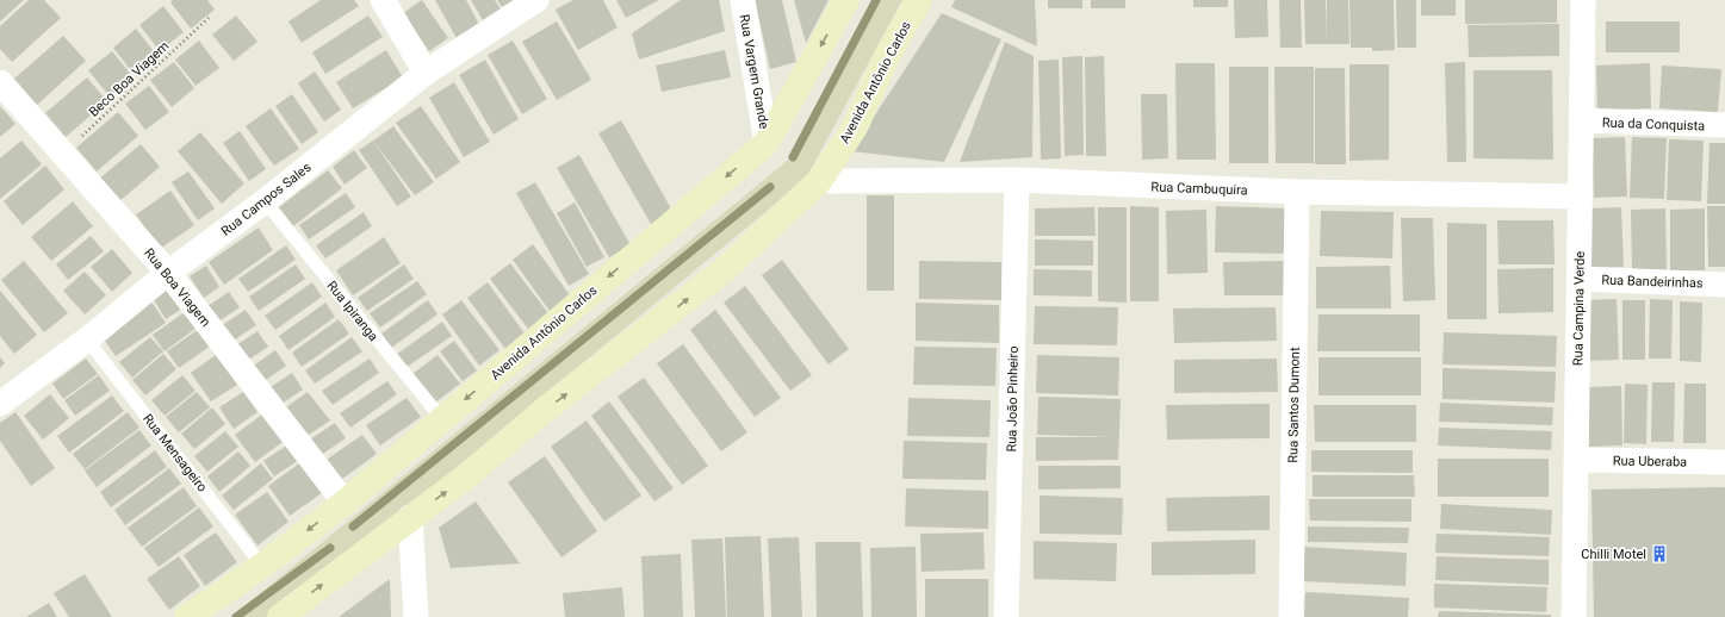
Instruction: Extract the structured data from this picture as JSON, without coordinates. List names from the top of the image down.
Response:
{
  "streets": {
    "street": [
      "Rua Vargem Grande",
      "Avenida Antônio Carlos",
      "Rua da Conquista",
      "Rua Cambuquira",
      "Rua Campos Sales",
      "Rua Bandeirinhas",
      "Rua Boa Viagem",
      "Rua Campina Verde",
      "Rua João Pinheiro",
      "Rua Santos Dumont",
      "Rua Uberaba"
    ],
    "lane": ["Rua Ipiranga", "Rua Mensageiro"],
    "path": ["Beco Boa Viagem"]
  },
  "crossings": [
    ["Rua Vargem Grande", "Avenida Antônio Carlos"],
    ["Beco Boa Viagem", "Rua Boa Viagem"],
    ["Avenida Antônio Carlos", "Rua Cambuquira"],
    ["Avenida Antônio Carlos", "Rua Boa Viagem"],
    ["Avenida Antônio Carlos", "Rua Ipiranga"],
    ["Avenida Antônio Carlos", "Rua Mensageiro"],
    ["Rua da Conquista", "Rua Campina Verde"],
    ["Rua Cambuquira", "Rua Campina Verde"],
    ["Rua Cambuquira", "Rua João Pinheiro"],
    ["Rua Cambuquira", "Rua Santos Dumont"],
    ["Rua Campos Sales", "Rua Boa Viagem"],
    ["Rua Campos Sales", "Rua Ipiranga"],
    ["Rua Campos Sales", "Rua Mensageiro"],
    ["Rua Bandeirinhas", "Rua Campina Verde"],
    ["Rua Campina Verde", "Rua Uberaba"]
  ],
  "places": {
    "building": ["Chilli Motel"]
  }
}
